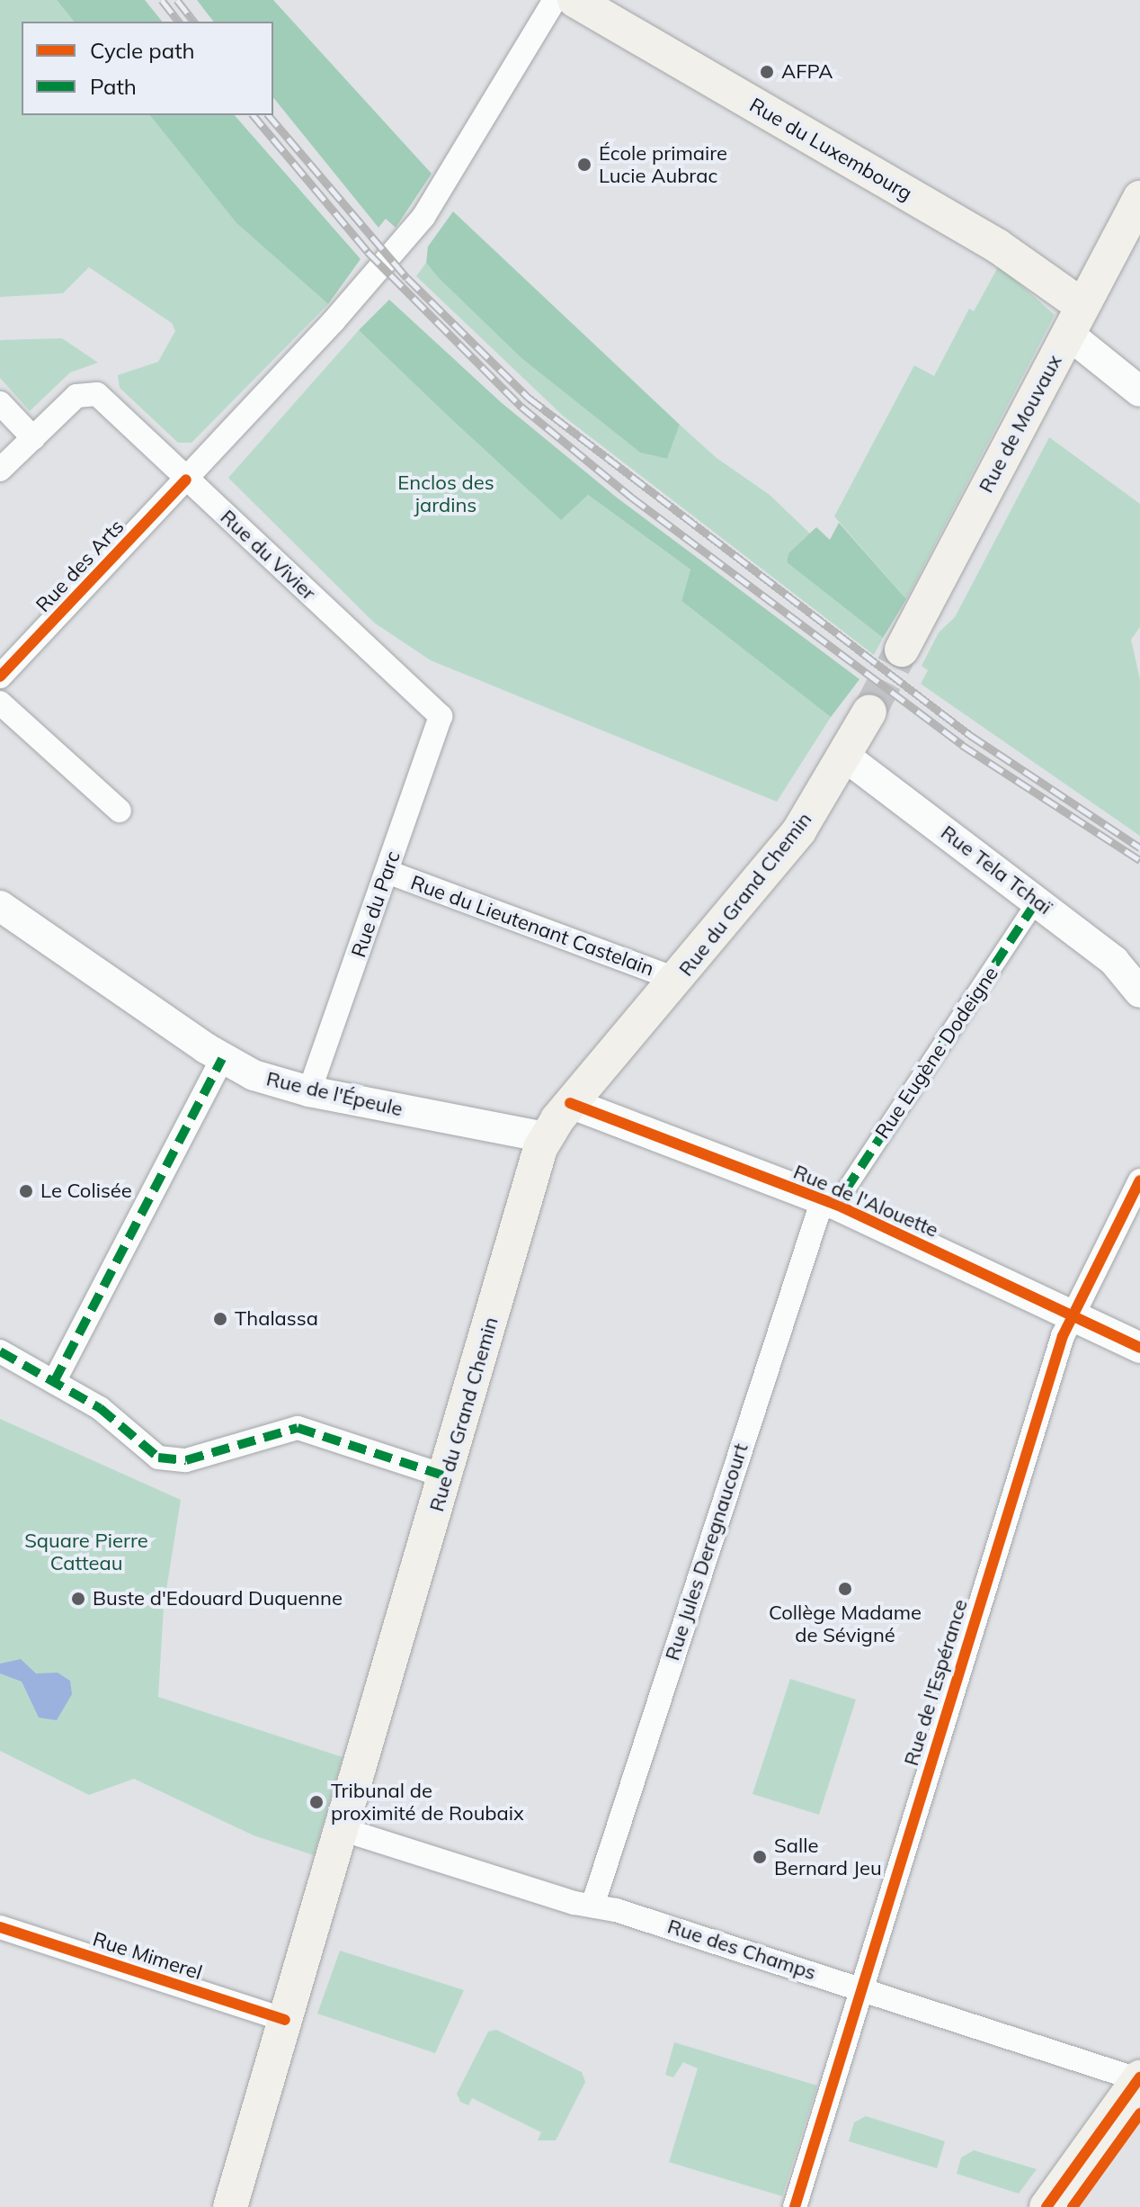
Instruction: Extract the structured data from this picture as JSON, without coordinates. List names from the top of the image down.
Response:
{
  "streets": {
    "main road": ["Rue du Luxembourg", "Rue de Mouvaux", "Rue du Grand Chemin"],
    "street": [
      "Rue du Vivier",
      "Rue des Arts",
      "Rue Tela Tchaï",
      "Rue du Parc",
      "Rue du Lieutenant Castelain",
      "Rue Eugène Dodeigne",
      "Rue de l'Épeule",
      "Rue de l'Alouette",
      "Rue Jules Deregnaucourt",
      "Rue de l'Espérance",
      "Rue des Champs",
      "Rue Mimerel"
    ]
  },
  "crossings": [
    ["Rue du Luxembourg", "Rue de Mouvaux"],
    ["Rue du Vivier", "Rue des Arts"],
    ["Rue du Vivier", "Rue du Parc"],
    ["Rue Tela Tchaï", "Rue du Grand Chemin"],
    ["Rue Tela Tchaï", "Rue Eugène Dodeigne"],
    ["Rue du Grand Chemin", "Rue du Lieutenant Castelain"],
    ["Rue du Grand Chemin", "Rue de l'Épeule"],
    ["Rue du Grand Chemin", "Rue de l'Alouette"],
    ["Rue du Grand Chemin", "Rue des Champs"],
    ["Rue du Grand Chemin", "Rue Mimerel"],
    ["Rue du Parc", "Rue du Lieutenant Castelain"],
    ["Rue du Parc", "Rue de l'Épeule"],
    ["Rue Eugène Dodeigne", "Rue de l'Alouette"],
    ["Rue Eugène Dodeigne", "Rue Jules Deregnaucourt"],
    ["Rue de l'Alouette", "Rue Jules Deregnaucourt"],
    ["Rue de l'Alouette", "Rue de l'Espérance"],
    ["Rue Jules Deregnaucourt", "Rue des Champs"],
    ["Rue de l'Espérance", "Rue des Champs"]
  ],
  "parks": ["Enclos des jardins", "Square Pierre Catteau"],
  "places": [
    "AFPA",
    "École primaire Lucie Aubrac",
    "Le Colisée",
    "Thalassa",
    "Collège Madame de Sévigné",
    "Buste d'Edouard Duquenne",
    "Tribunal de proximité de Roubaix",
    "Salle Bernard Jeu"
  ],
  "legend": ["Cycle path", "Path"]
}
